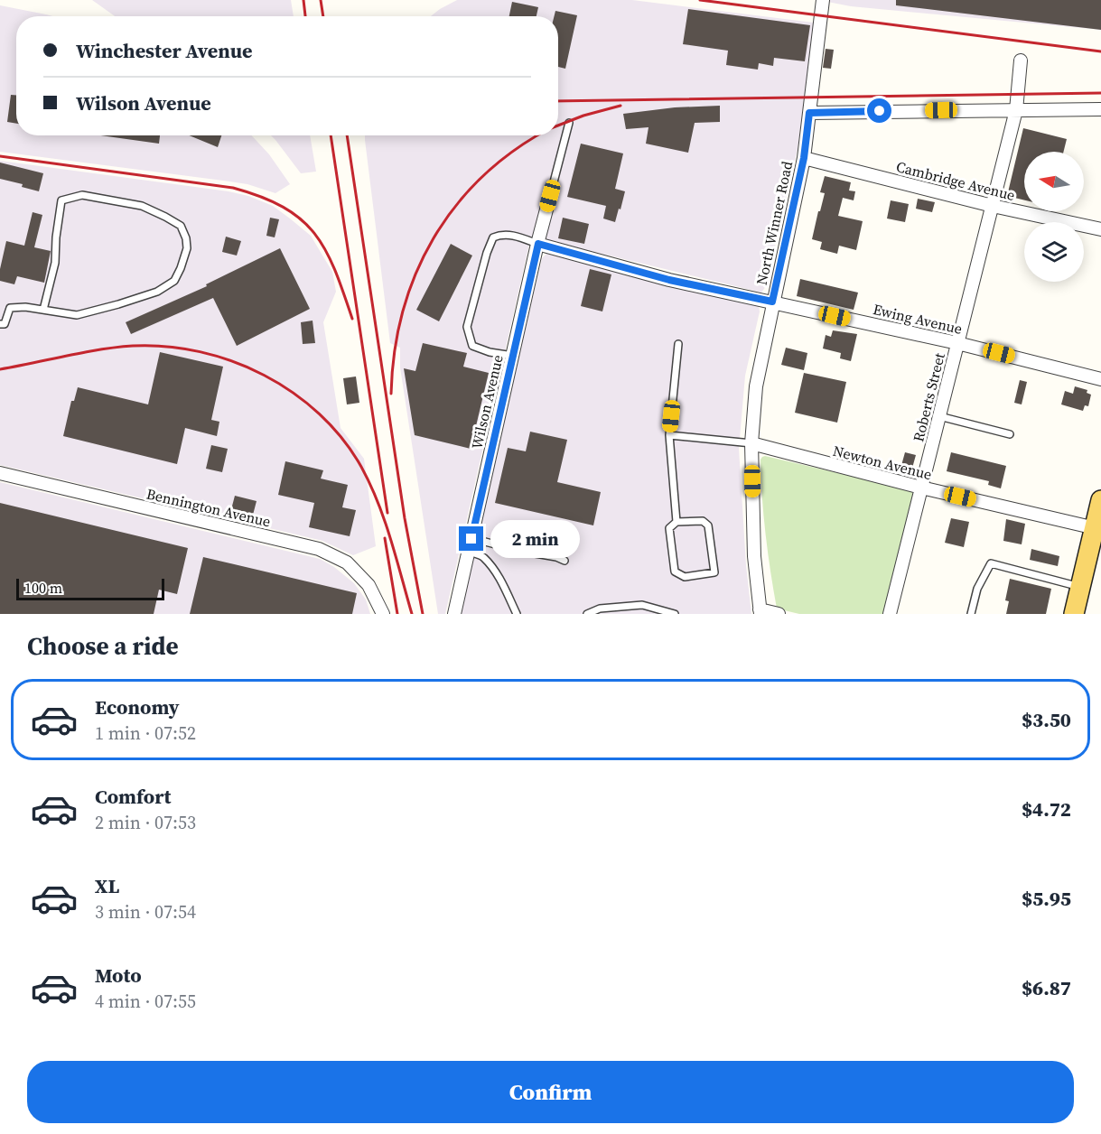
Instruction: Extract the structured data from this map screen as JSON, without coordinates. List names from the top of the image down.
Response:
{
  "streets": {
    "street": [
      "Cambridge Avenue",
      "North Winner Road",
      "Ewing Avenue",
      "Roberts Street",
      "Wilson Avenue",
      "Newton Avenue",
      "Bennington Avenue"
    ]
  },
  "crossings": [
    ["Cambridge Avenue", "North Winner Road"],
    ["Cambridge Avenue", "Roberts Street"],
    ["North Winner Road", "Ewing Avenue"],
    ["North Winner Road", "Newton Avenue"],
    ["Ewing Avenue", "Roberts Street"],
    ["Ewing Avenue", "Wilson Avenue"],
    ["Roberts Street", "Newton Avenue"]
  ],
  "scale_bar": "100 m",
  "north": "left",
  "page": {
    "banner": ["Winchester Avenue", "Wilson Avenue"],
    "bubble": "2 min",
    "scale": "100 m",
    "heading": "Choose a ride",
    "list": [
      {
        "name": "Economy",
        "note": "1 min · 07:52",
        "value": "$3.50"
      },
      {
        "name": "Comfort",
        "note": "2 min · 07:53",
        "value": "$4.72"
      },
      {
        "name": "XL",
        "note": "3 min · 07:54",
        "value": "$5.95"
      },
      {
        "name": "Moto",
        "note": "4 min · 07:55",
        "value": "$6.87"
      }
    ],
    "buttons": "Confirm"
  }
}
